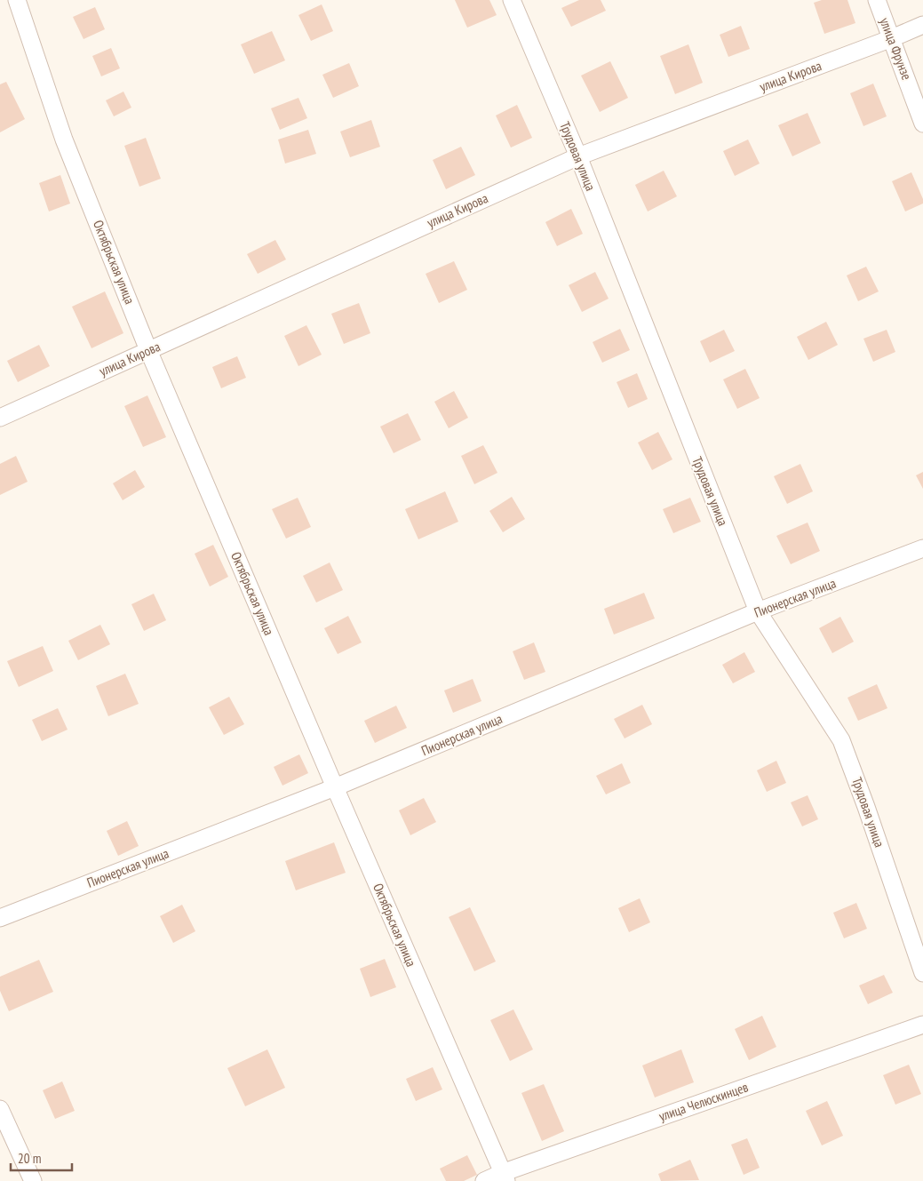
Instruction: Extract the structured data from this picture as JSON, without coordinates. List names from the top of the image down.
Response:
{
  "streets": {
    "street": [
      "улица Фрунзе",
      "улица Кирова",
      "Трудовая улица",
      "Октябрьская улица",
      "Пионерская улица",
      "улица Челюскинцев"
    ]
  },
  "crossings": [
    ["улица Фрунзе", "улица Кирова"],
    ["улица Кирова", "Трудовая улица"],
    ["улица Кирова", "Октябрьская улица"],
    ["Трудовая улица", "Пионерская улица"],
    ["Октябрьская улица", "Пионерская улица"],
    ["Октябрьская улица", "улица Челюскинцев"]
  ],
  "scale_bar": "20 m"
}
